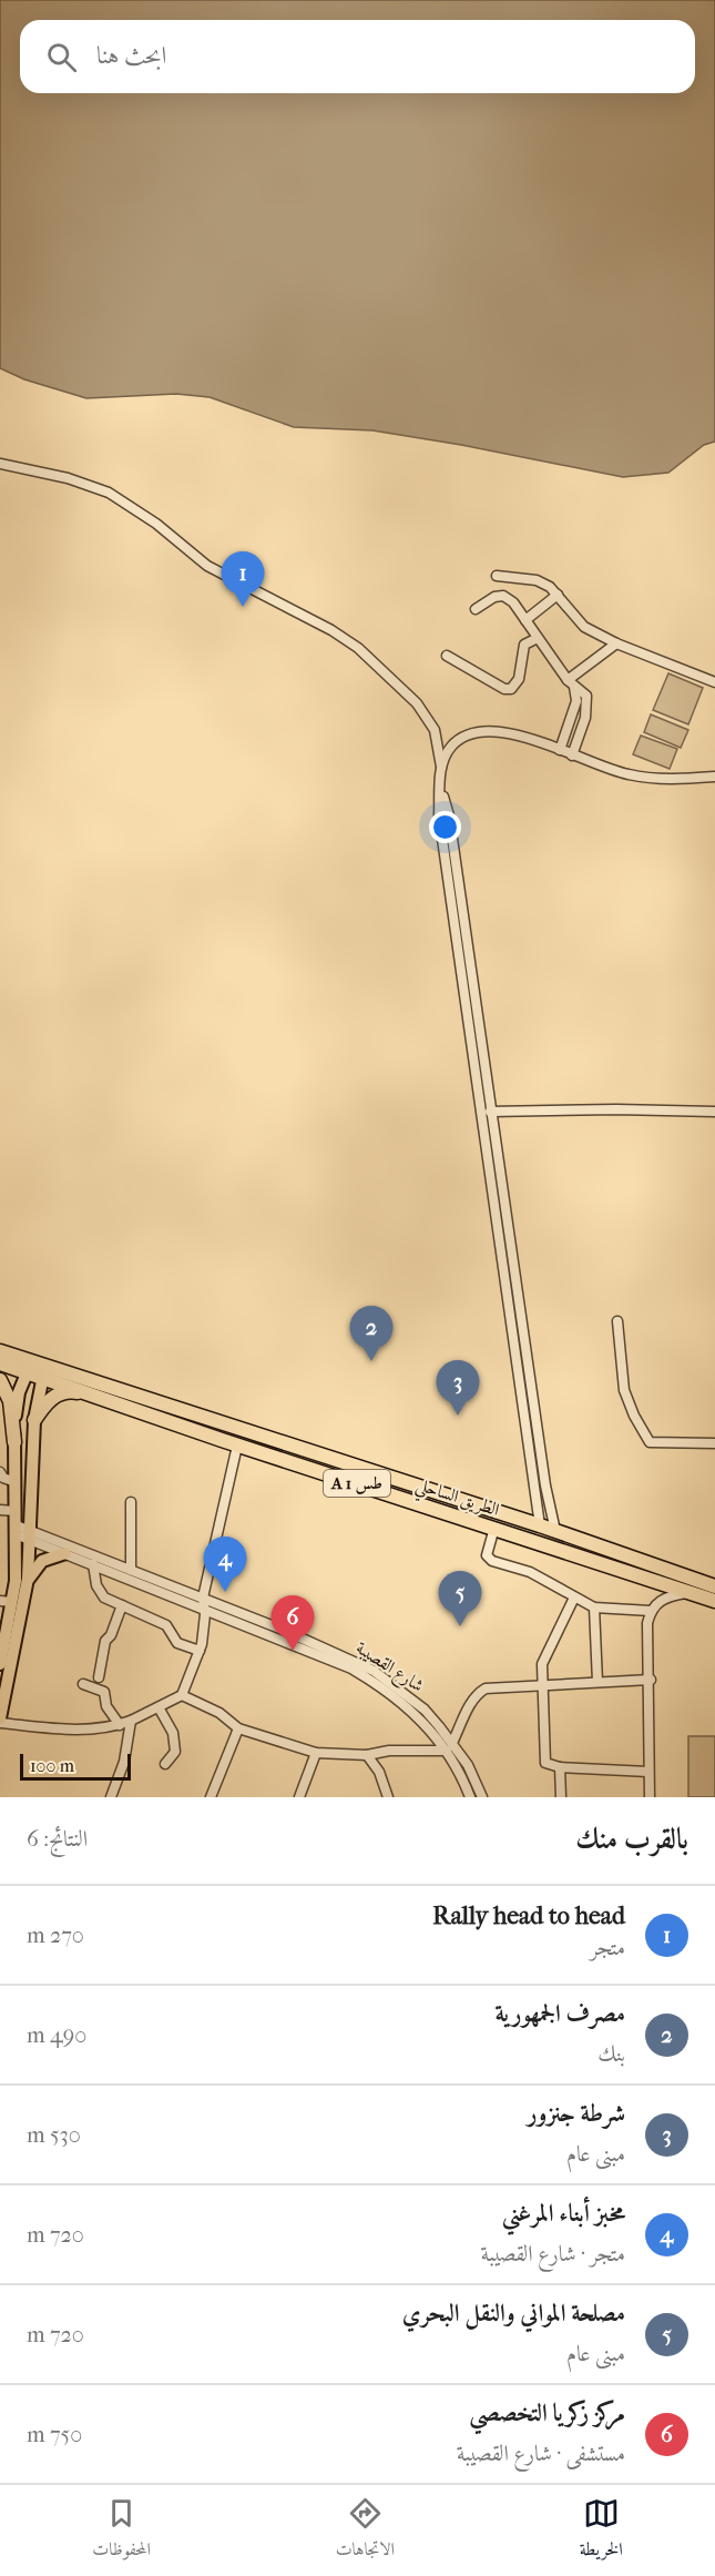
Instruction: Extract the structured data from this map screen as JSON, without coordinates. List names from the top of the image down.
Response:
{
  "streets": {
    "highway": ["A 1 طس", "الطريق الساحلي"]
  },
  "scale_bar": "100 m",
  "page": {
    "search": "ابحث هنا",
    "pins": [
      "1",
      "2",
      "3",
      "4",
      "5",
      "6"
    ],
    "scale": "100 m",
    "heading": ["بالقرب منك", "النتائج: 6"],
    "list": [
      {
        "mark": "1",
        "name": "Rally head to head",
        "note": "متجر",
        "value": "270 m"
      },
      {
        "mark": "2",
        "name": "مصرف الجمهورية",
        "note": "بنك",
        "value": "490 m"
      },
      {
        "mark": "3",
        "name": "شرطة جنزور",
        "note": "مبنى عام",
        "value": "530 m"
      },
      {
        "mark": "4",
        "name": "مخبز أبناء المرغني",
        "note": "متجر · شارع القصيبة",
        "value": "720 m"
      },
      {
        "mark": "5",
        "name": "مصلحة المواني والنقل البحري",
        "note": "مبنى عام",
        "value": "720 m"
      },
      {
        "mark": "6",
        "name": "مركز زكريا التخصصي",
        "note": "مستشفى · شارع القصيبة",
        "value": "750 m"
      }
    ],
    "nav": ["الخريطة", "الاتجاهات", "المحفوظات"]
  }
}
